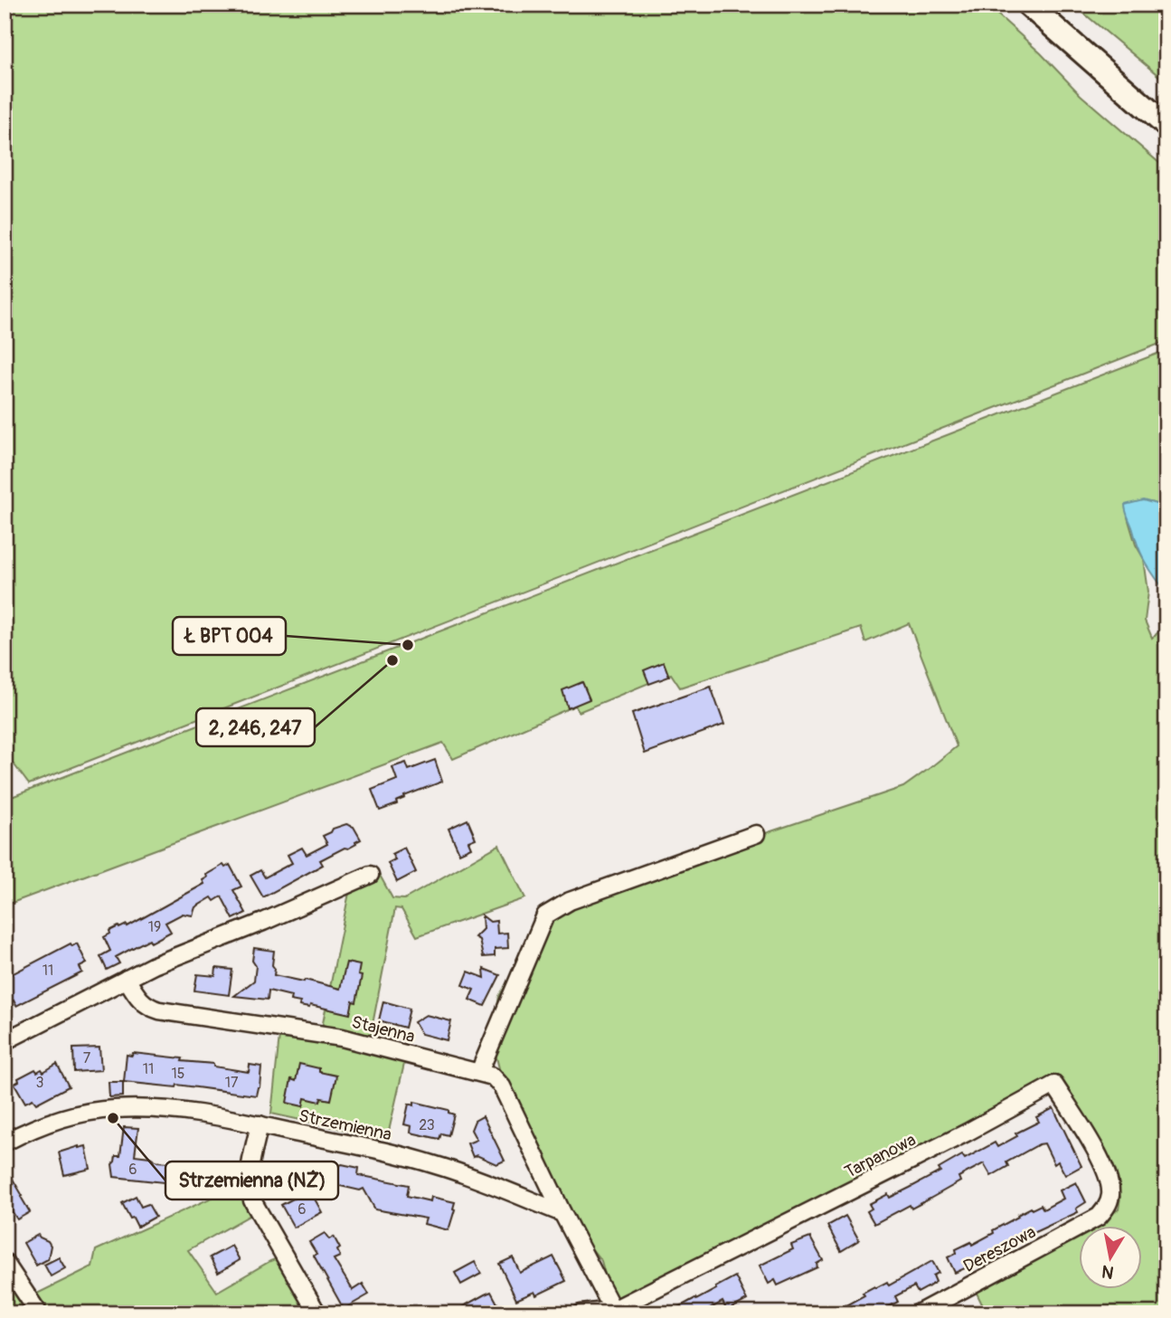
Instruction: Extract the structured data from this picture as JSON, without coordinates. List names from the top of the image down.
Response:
{
  "streets": {
    "street": [
      "Stajenna",
      "Strzemienna",
      "Tarpanowa",
      "Dereszowa"
    ]
  },
  "crossings": [
    ["Stajenna", "Strzemienna"],
    ["Tarpanowa", "Dereszowa"]
  ],
  "places": ["Ł BPT 004", "2, 246, 247", "Strzemienna (NŻ)"],
  "house_numbers": [
    "19",
    "11",
    "7",
    "11",
    "15",
    "3",
    "17",
    "23",
    "6",
    "6"
  ],
  "north": "bottom"
}
